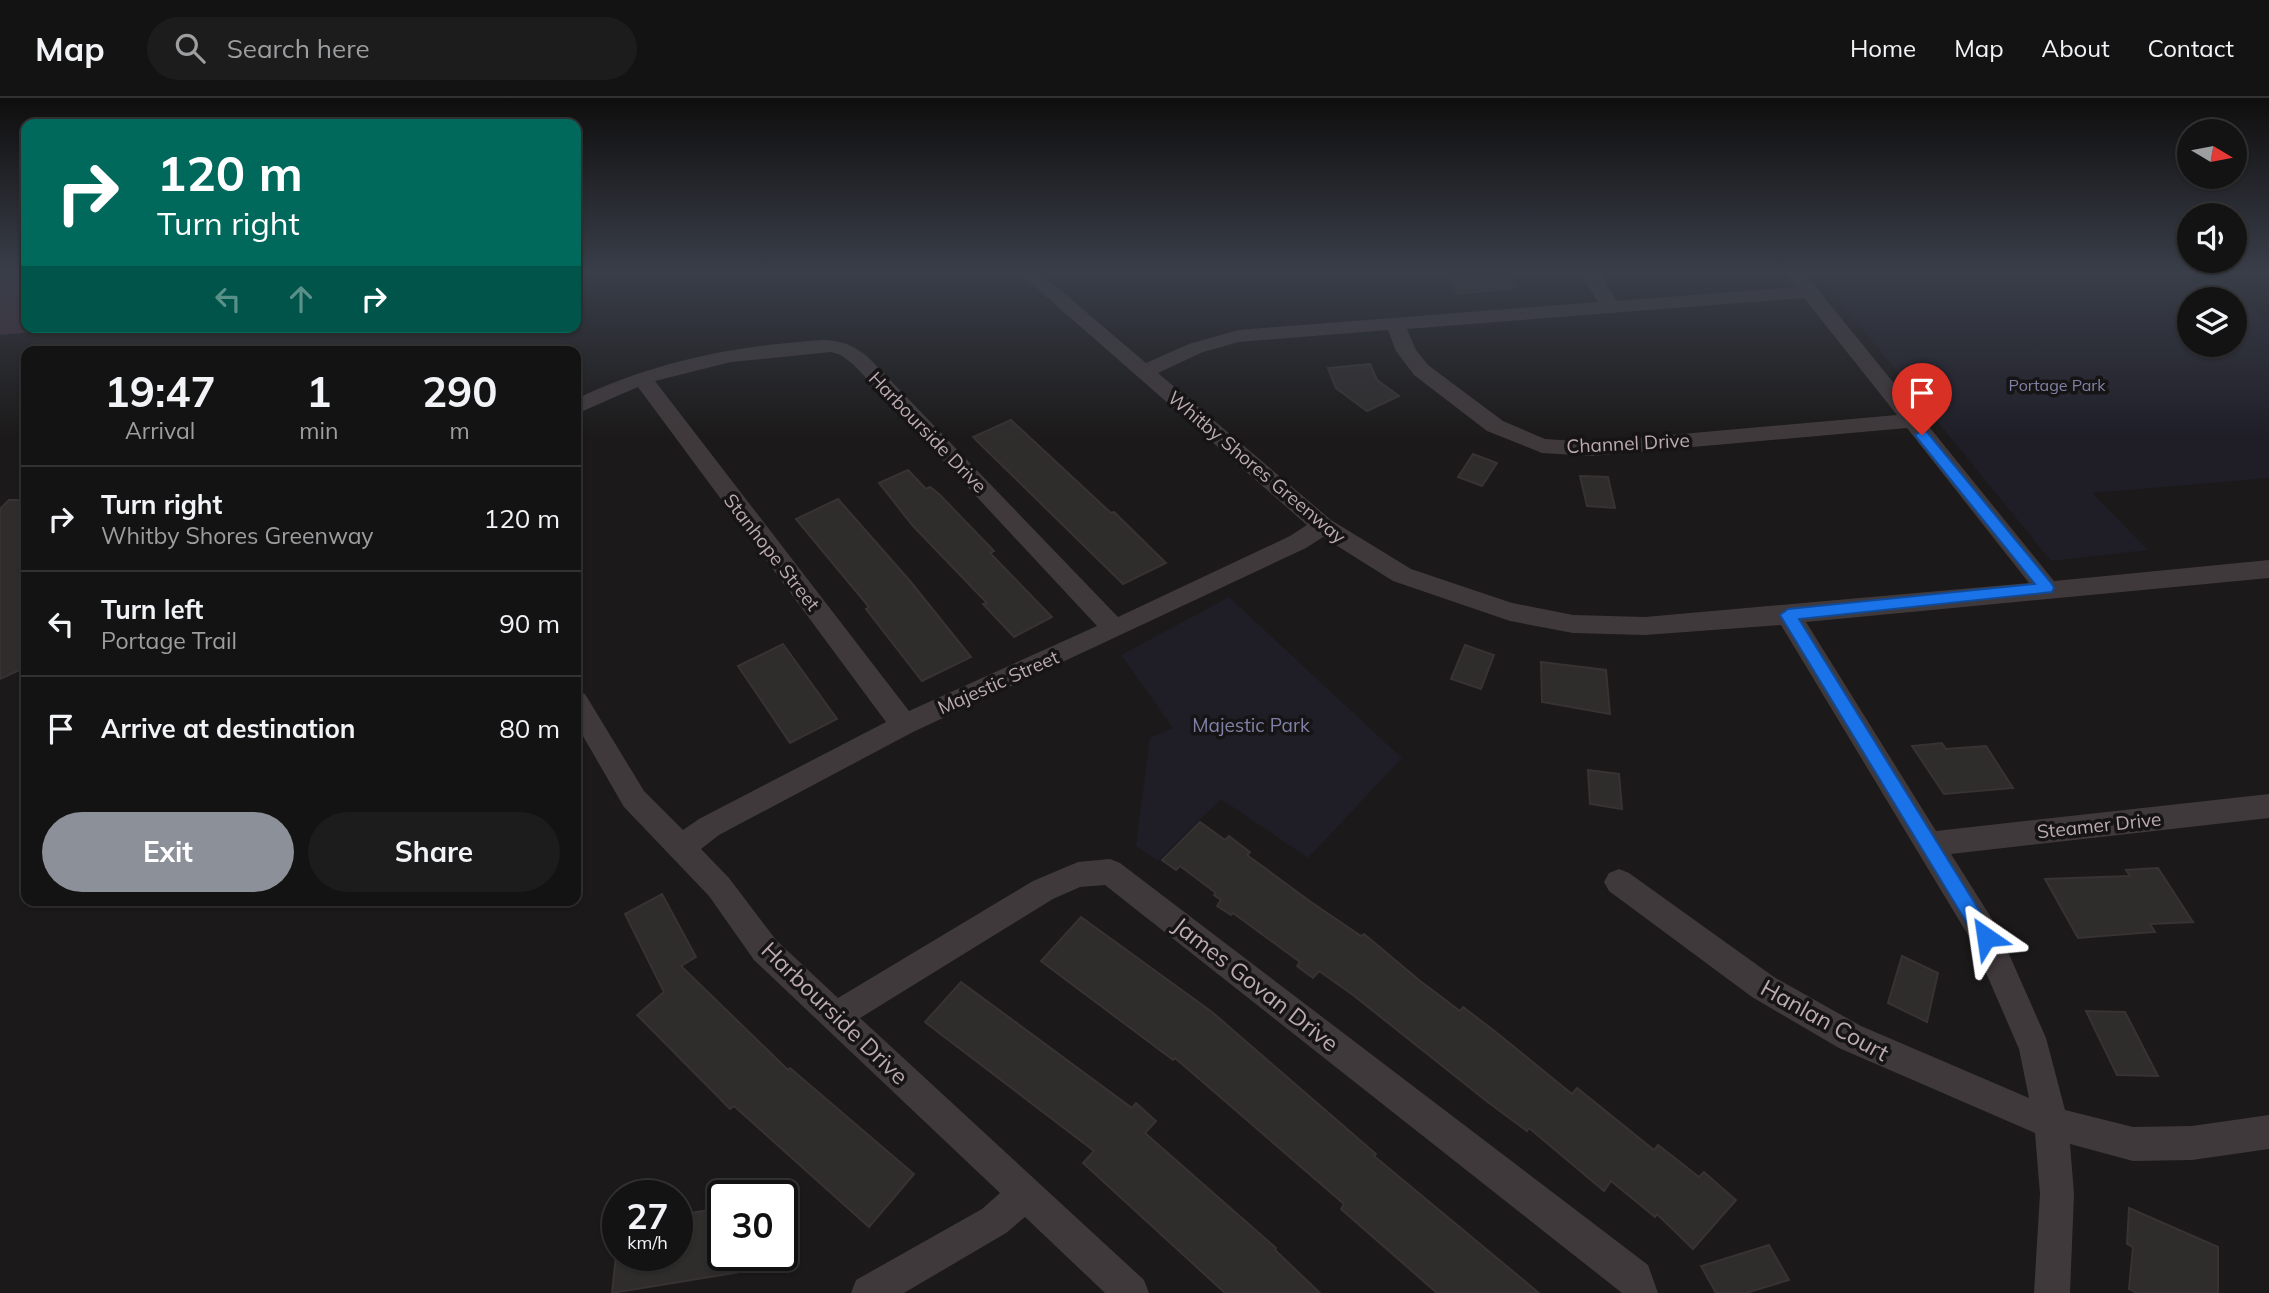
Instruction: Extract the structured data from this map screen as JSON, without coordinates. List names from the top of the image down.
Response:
{
  "streets": {
    "street": [
      "Harbourside Drive",
      "Channel Drive",
      "Whitby Shores Greenway",
      "Stanhope Street",
      "Majestic Street",
      "Steamer Drive",
      "James Govan Drive",
      "Hanlan Court"
    ]
  },
  "crossings": [
    ["Harbourside Drive", "Stanhope Street"],
    ["Harbourside Drive", "Majestic Street"],
    ["Harbourside Drive", "James Govan Drive"],
    ["Whitby Shores Greenway", "Majestic Street"],
    ["Stanhope Street", "Majestic Street"]
  ],
  "parks": ["Portage Park", "Majestic Park"],
  "north": "right",
  "page": {
    "header": "Map",
    "search": "Search here",
    "nav": [
      "Home",
      "Map",
      "About",
      "Contact"
    ],
    "turn": ["120 m", "Turn right"],
    "eta": [
      "19:47",
      "Arrival",
      "1",
      "min",
      "290",
      "m"
    ],
    "list": [
      {
        "name": "Turn right",
        "note": "Whitby Shores Greenway",
        "value": "120 m"
      },
      {
        "name": "Turn left",
        "note": "Portage Trail",
        "value": "90 m"
      },
      {
        "name": "Arrive at destination",
        "value": "80 m"
      }
    ],
    "buttons": ["Exit", "Share"],
    "speed": "27 km/h",
    "limit": "30"
  }
}
